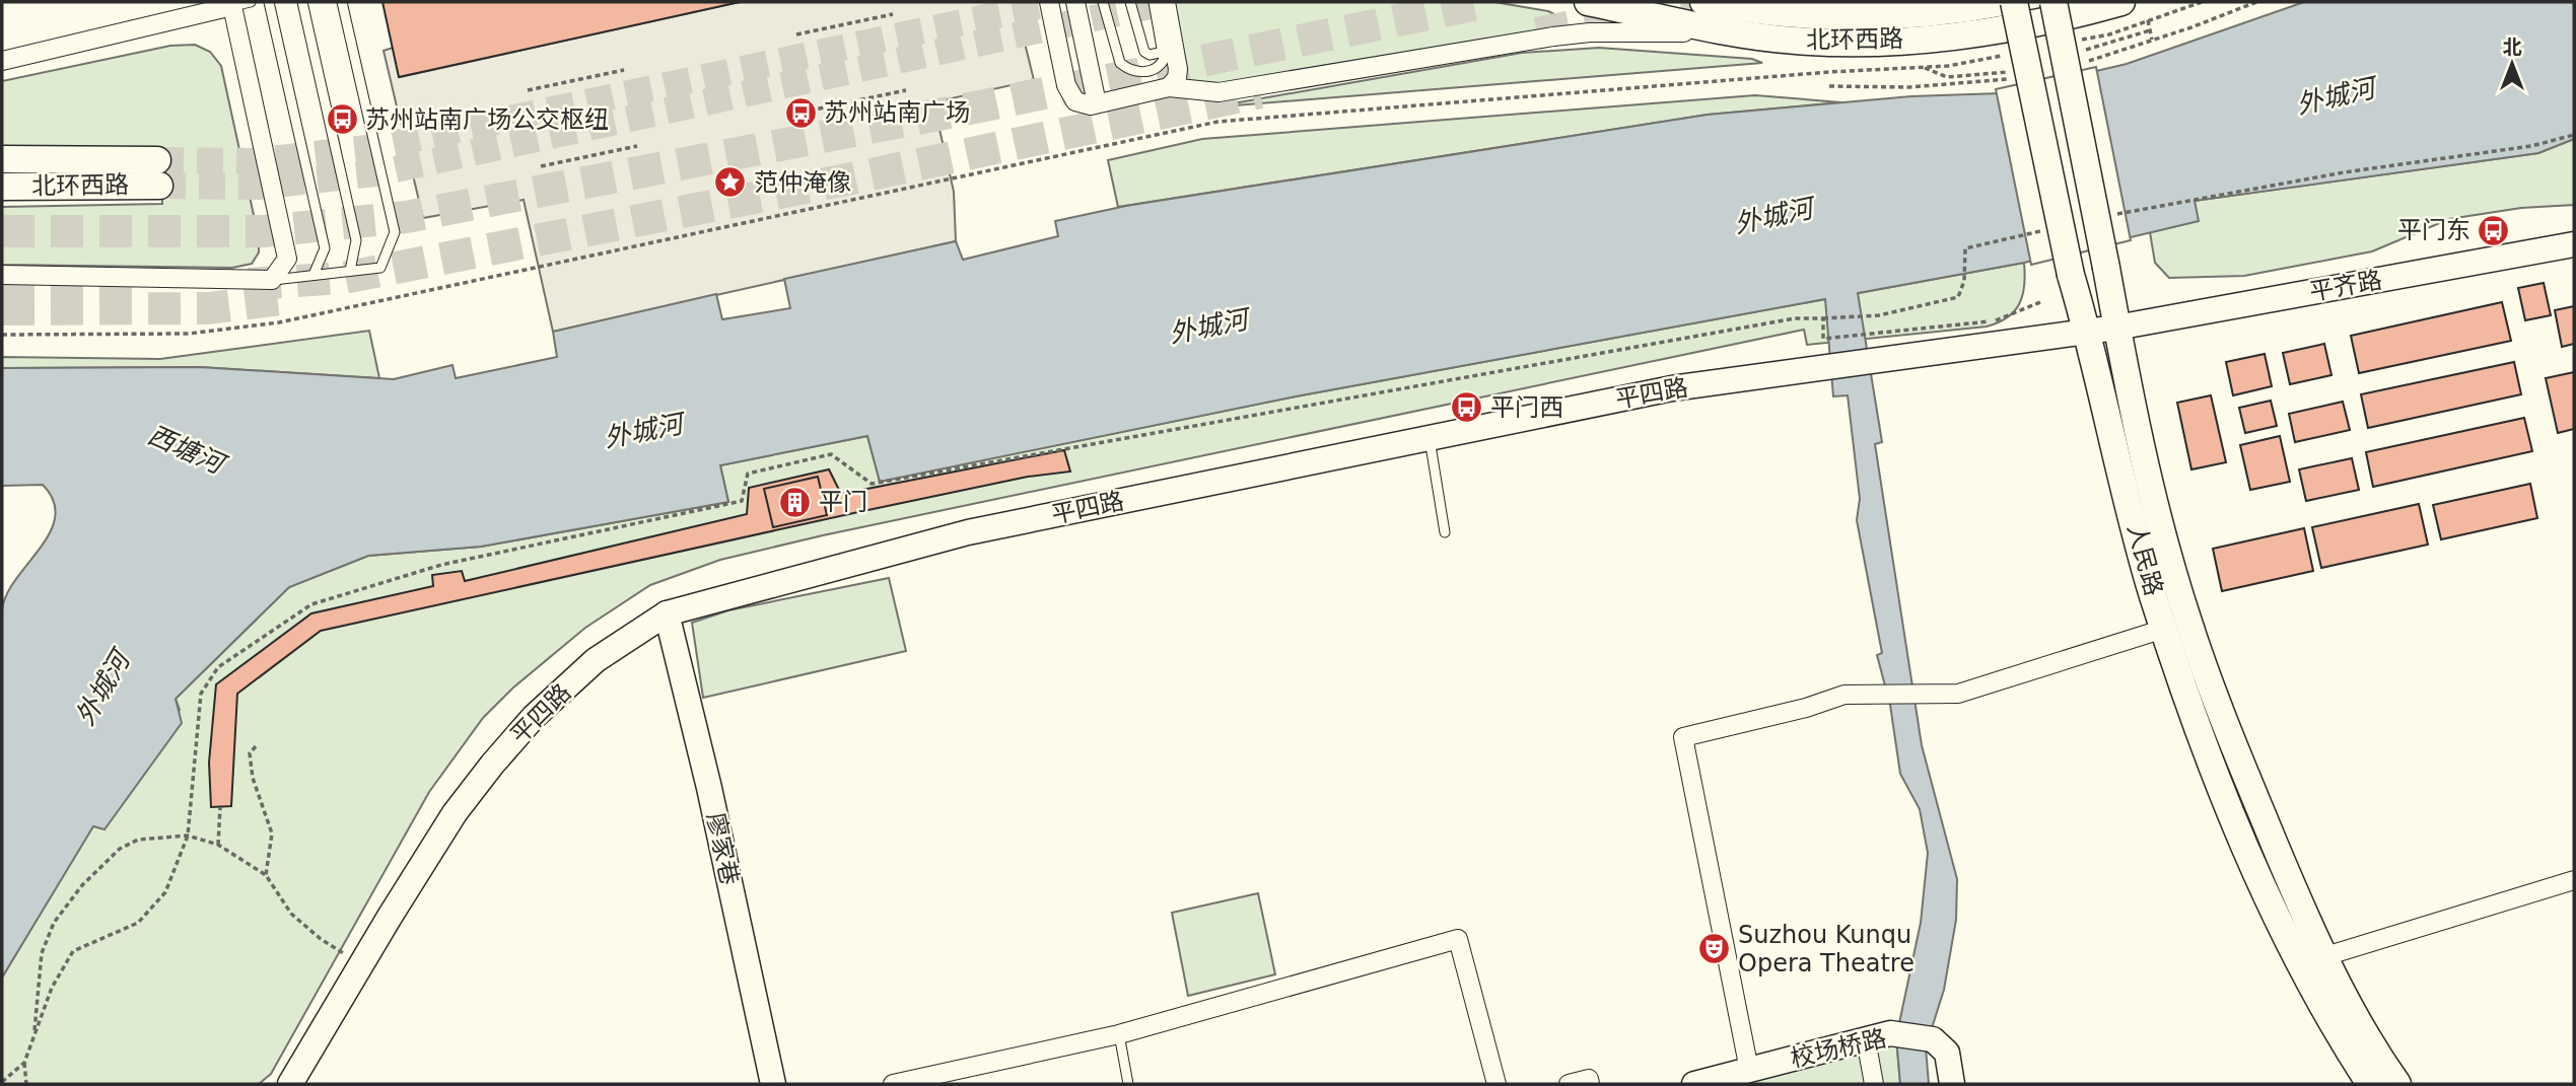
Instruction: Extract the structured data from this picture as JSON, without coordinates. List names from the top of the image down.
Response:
{
  "streets": {
    "main road": [
      "北环西路",
      "平齐路",
      "平四路",
      "人民路",
      "廖家巷",
      "校场桥路"
    ]
  },
  "crossings": [
    ["平齐路", "平四路"],
    ["平齐路", "人民路"],
    ["平四路", "人民路"],
    ["平四路", "廖家巷"]
  ],
  "water": ["外城河", "西塘河"],
  "places": {
    "bus stop": [
      "苏州站南广场",
      "苏州站南广场公交枢纽",
      "平门东",
      "平门西"
    ],
    "place": ["范仲淹像"],
    "building": ["平门"],
    "theatre": ["Suzhou Kunqu Opera Theatre"]
  },
  "north": "top"
}
